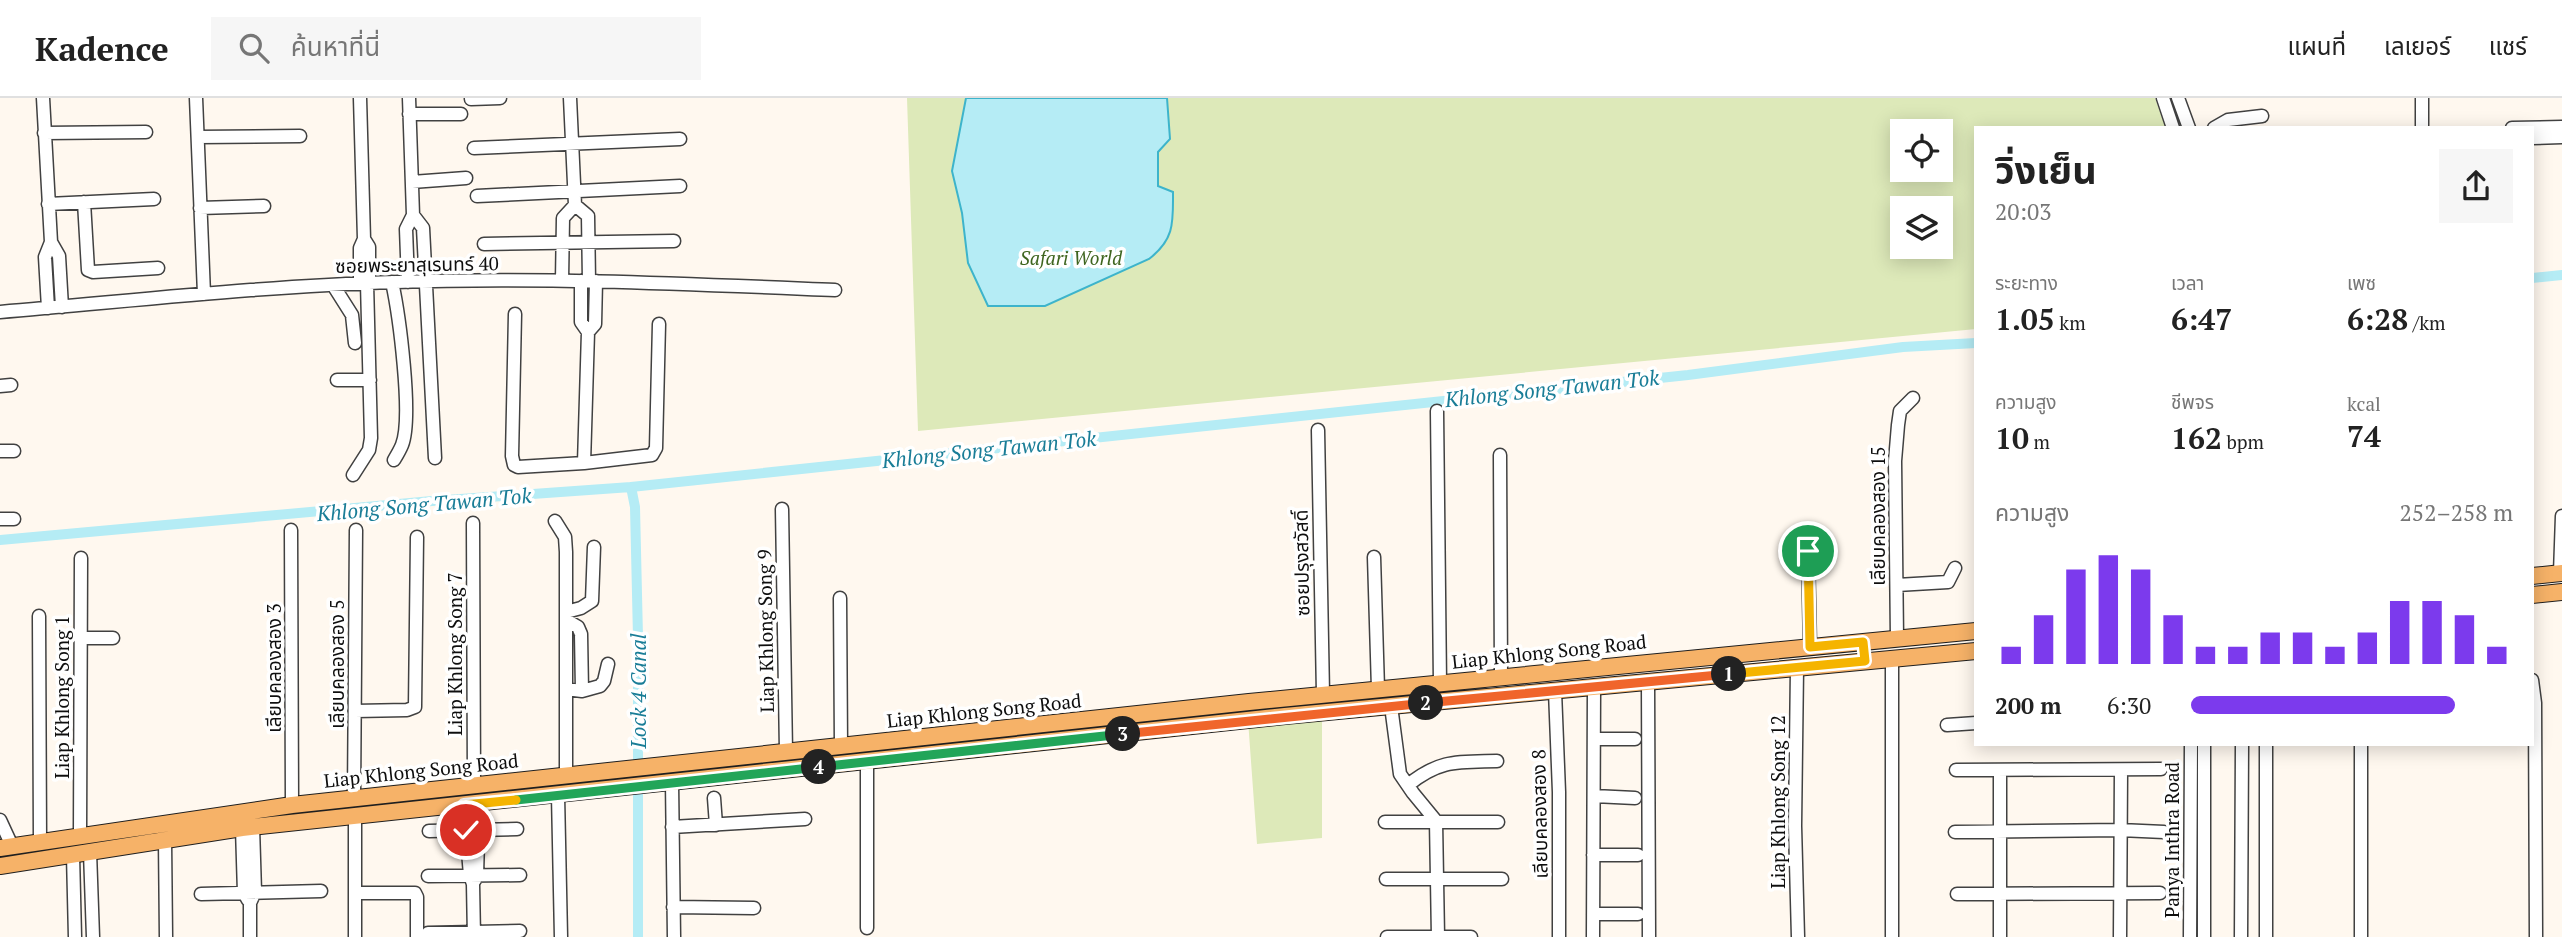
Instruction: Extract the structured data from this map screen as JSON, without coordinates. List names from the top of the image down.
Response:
{
  "streets": {
    "main road": ["Liap Khlong Song Road"],
    "street": [
      "ซอยพระยาสุเรนทร์ 40",
      "เลียบคลองสอง 15",
      "ซอยปรุงสวัสดิ์",
      "Liap Khlong Song 9",
      "Liap Khlong Song 7",
      "เลียบคลองสอง 5",
      "เลียบคลองสอง 3",
      "Liap Khlong Song 1",
      "Liap Khlong Song 12",
      "เลียบคลองสอง 8",
      "Panya Inthra Road"
    ]
  },
  "crossings": [
    ["เลียบคลองสอง 15", "Liap Khlong Song Road"],
    ["ซอยปรุงสวัสดิ์", "Liap Khlong Song Road"],
    ["Liap Khlong Song 9", "Liap Khlong Song Road"],
    ["Liap Khlong Song Road", "Liap Khlong Song 7"],
    ["Liap Khlong Song Road", "เลียบคลองสอง 5"],
    ["Liap Khlong Song Road", "เลียบคลองสอง 3"],
    ["Liap Khlong Song Road", "Liap Khlong Song 1"],
    ["Liap Khlong Song Road", "Liap Khlong Song 12"],
    ["Liap Khlong Song Road", "เลียบคลองสอง 8"]
  ],
  "water": ["Khlong Song Tawan Tok", "Lock 4 Canal"],
  "parks": ["Safari World"],
  "page": {
    "header": "Kadence",
    "search": "ค้นหาที่นี่",
    "nav": ["แผนที่", "เลเยอร์", "แชร์"],
    "heading": ["วิ่งเย็น", "20:03"],
    "stats": [
      ["ระยะทาง", "1.05 km"],
      ["เวลา", "6:47"],
      ["เพซ", "6:28 /km"],
      ["ความสูง", "10 m"],
      ["ชีพจร", "162 bpm"],
      ["kcal", "74"]
    ],
    "chart": ["ความสูง", "252–258 m"],
    "pins": [
      "1",
      "2",
      "3",
      "4"
    ],
    "list": [
      {
        "name": "200 m",
        "note": "6:30"
      }
    ]
  }
}
